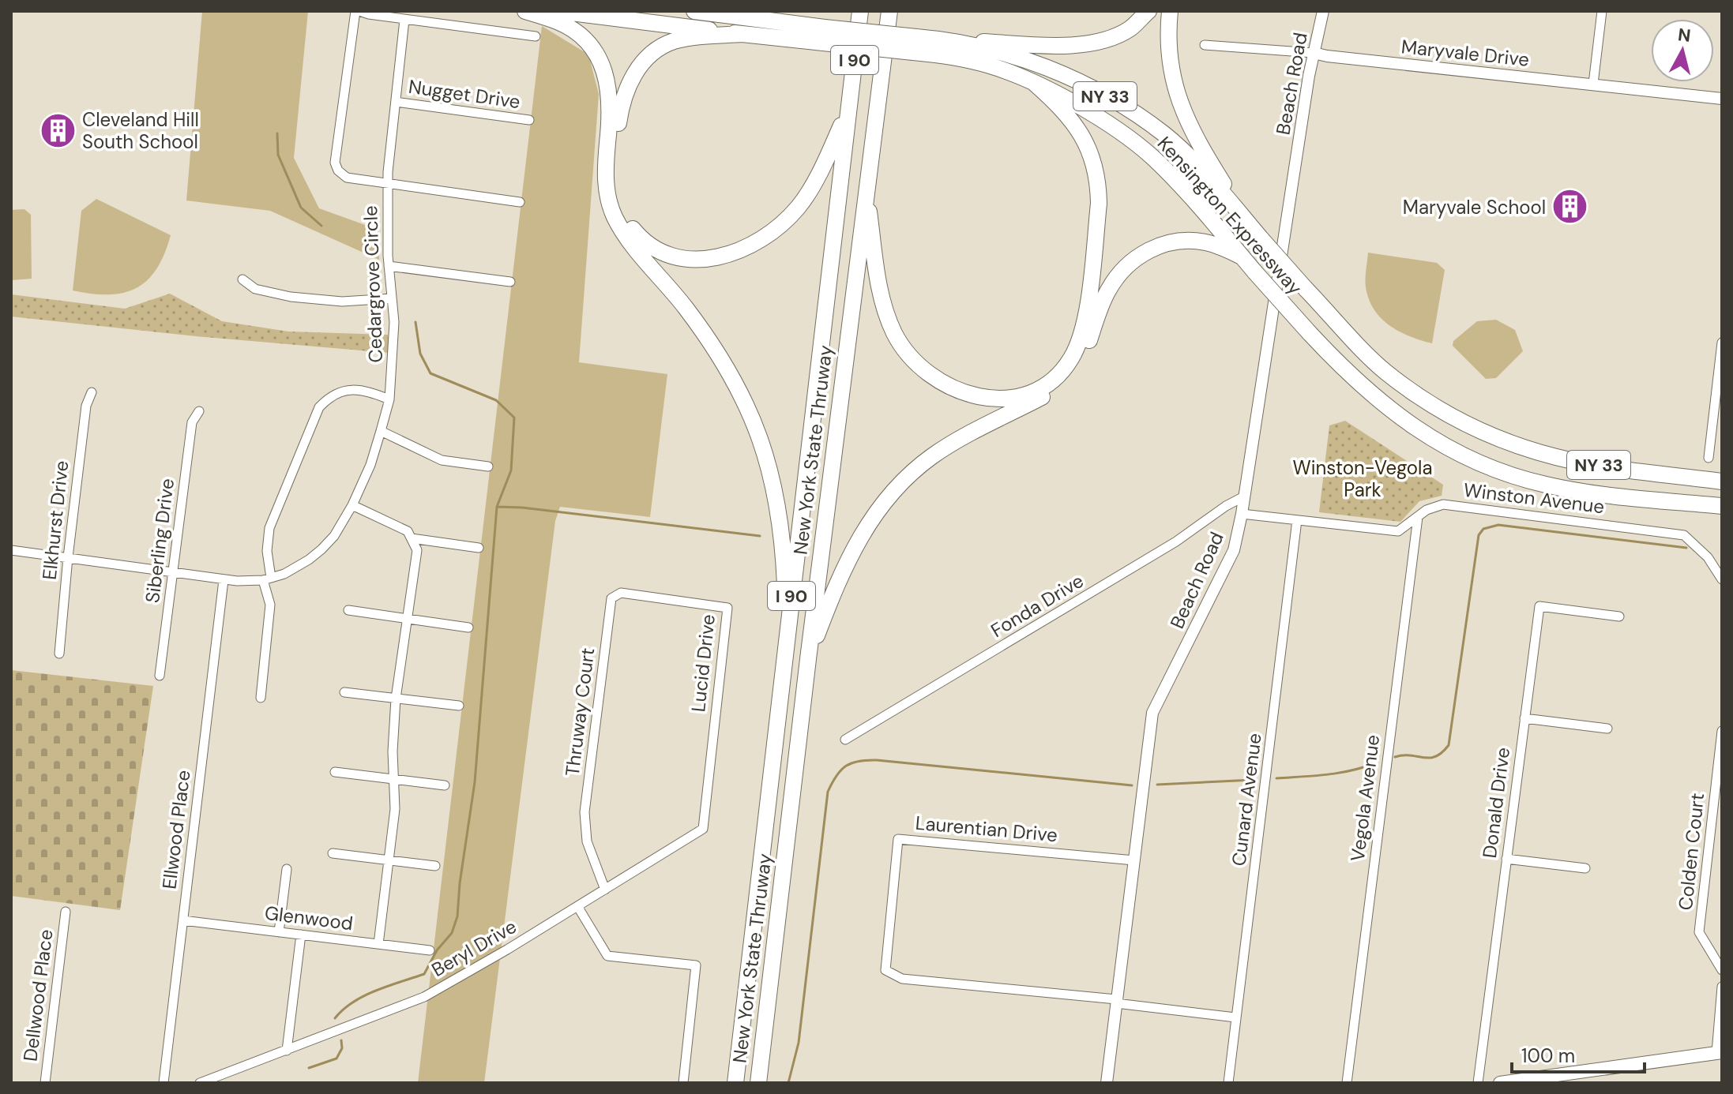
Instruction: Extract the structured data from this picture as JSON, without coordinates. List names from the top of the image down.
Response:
{
  "streets": {
    "highway": [
      "I 90",
      "NY 33",
      "Kensington Expressway",
      "New York State Thruway"
    ],
    "street": [
      "Maryvale Drive",
      "Beach Road",
      "Nugget Drive",
      "Cedargrove Circle",
      "Winston Avenue",
      "Elkhurst Drive",
      "Siberling Drive",
      "Fonda Drive",
      "Lucid Drive",
      "Thruway Court",
      "Vegola Avenue",
      "Cunard Avenue",
      "Donald Drive",
      "Laurentian Drive",
      "Ellwood Place",
      "Colden Court",
      "Glenwood",
      "Beryl Drive",
      "Dellwood Place"
    ]
  },
  "crossings": [
    ["Maryvale Drive", "Beach Road"],
    ["Beach Road", "Winston Avenue"],
    ["Beach Road", "Fonda Drive"],
    ["Beach Road", "Laurentian Drive"],
    ["Nugget Drive", "Cedargrove Circle"],
    ["Cedargrove Circle", "Elkhurst Drive"],
    ["Cedargrove Circle", "Siberling Drive"],
    ["Cedargrove Circle", "Ellwood Place"],
    ["Winston Avenue", "Vegola Avenue"],
    ["Winston Avenue", "Cunard Avenue"],
    ["Lucid Drive", "Thruway Court"],
    ["Lucid Drive", "Beryl Drive"],
    ["Thruway Court", "Beryl Drive"],
    ["Ellwood Place", "Glenwood"]
  ],
  "parks": ["Winston-Vegola Park"],
  "places": {
    "building": ["Cleveland Hill South School", "Maryvale School"]
  },
  "scale_bar": "100 m",
  "north": "top"
}
